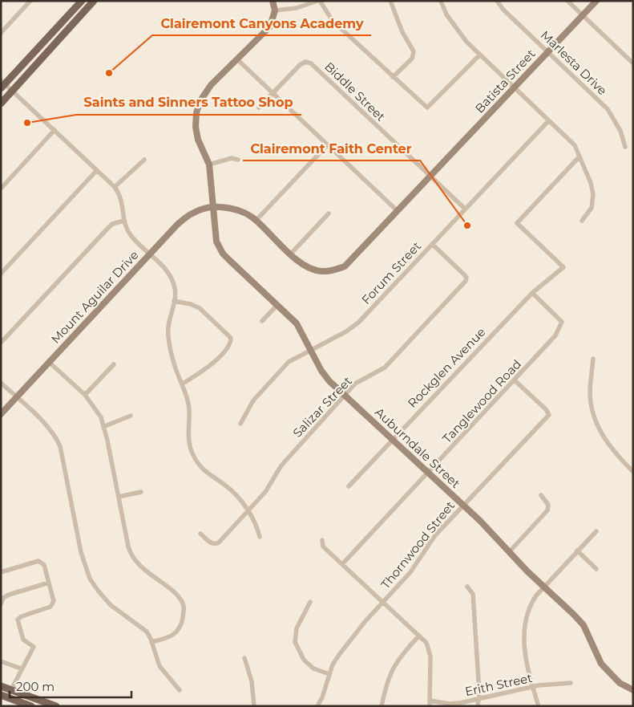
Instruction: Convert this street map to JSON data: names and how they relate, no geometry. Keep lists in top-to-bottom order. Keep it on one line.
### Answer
{"streets":{"street":["Marlesta Drive","Batista Street","Biddle Street","Forum Street","Mount Aguilar Drive","Rockglen Avenue","Tanglewood Road","Salizar Street","Auburndale Street","Thornwood Street","Erith Street"]},"crossings":[["Marlesta Drive","Batista Street"],["Batista Street","Biddle Street"],["Batista Street","Mount Aguilar Drive"],["Batista Street","Auburndale Street"],["Biddle Street","Forum Street"],["Forum Street","Salizar Street"],["Forum Street","Auburndale Street"],["Mount Aguilar Drive","Auburndale Street"],["Rockglen Avenue","Tanglewood Road"],["Rockglen Avenue","Auburndale Street"],["Tanglewood Road","Auburndale Street"],["Tanglewood Road","Thornwood Street"],["Salizar Street","Auburndale Street"],["Auburndale Street","Thornwood Street"]],"places":["Clairemont Canyons Academy","Saints and Sinners Tattoo Shop","Clairemont Faith Center"],"scale_bar":"200 m"}
